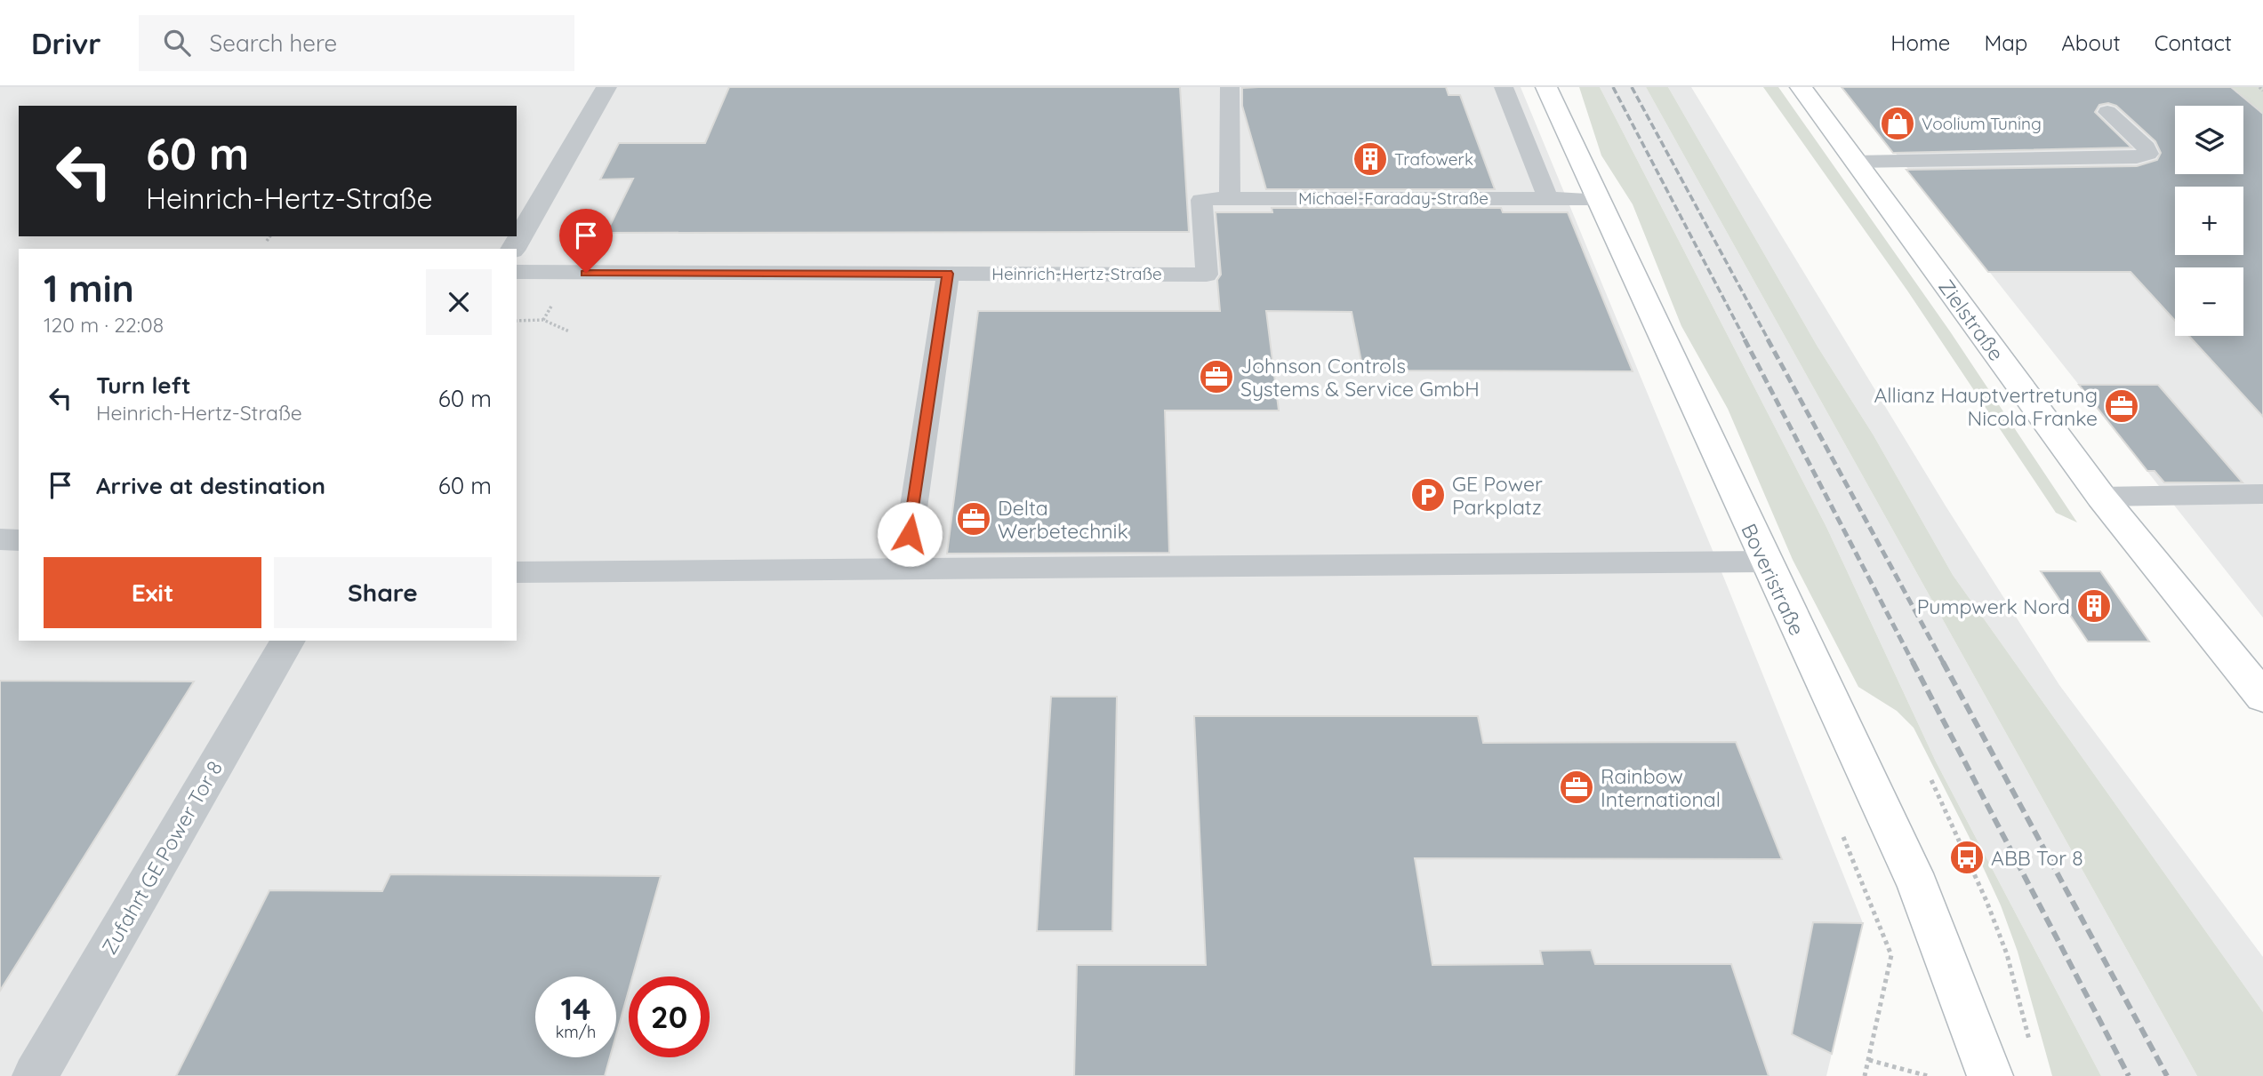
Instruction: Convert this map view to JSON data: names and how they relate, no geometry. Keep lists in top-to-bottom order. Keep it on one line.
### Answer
{"streets":{"main road":["Zielstraße","Boveristraße"],"street":["Zufahrt GE Power Tor 8"],"lane":["Michael-Faraday-Straße","Heinrich-Hertz-Straße"]},"crossings":[["Michael-Faraday-Straße","Heinrich-Hertz-Straße"],["Michael-Faraday-Straße","Boveristraße"]],"places":{"shop":["Voolium Tuning"],"building":["Trafowerk","Pumpwerk Nord"],"office":["Johnson Controls Systems & Service GmbH","Allianz Hauptvertretung Nicola Franke","Delta Werbetechnik","Rainbow International"],"parking":["GE Power Parkplatz"],"bus stop":["ABB Tor 8"]},"page":{"header":"Drivr","search":"Search here","nav":["Home","Map","About","Contact"],"map_buttons":["+","−"],"turn":["60 m","Heinrich-Hertz-Straße"],"heading":["1 min","120 m · 22:08"],"list":[{"name":"Turn left","note":"Heinrich-Hertz-Straße","value":"60 m"},{"name":"Arrive at destination","value":"60 m"}],"buttons":["Exit","Share"],"speed":"14 km/h","limit":"20"}}
